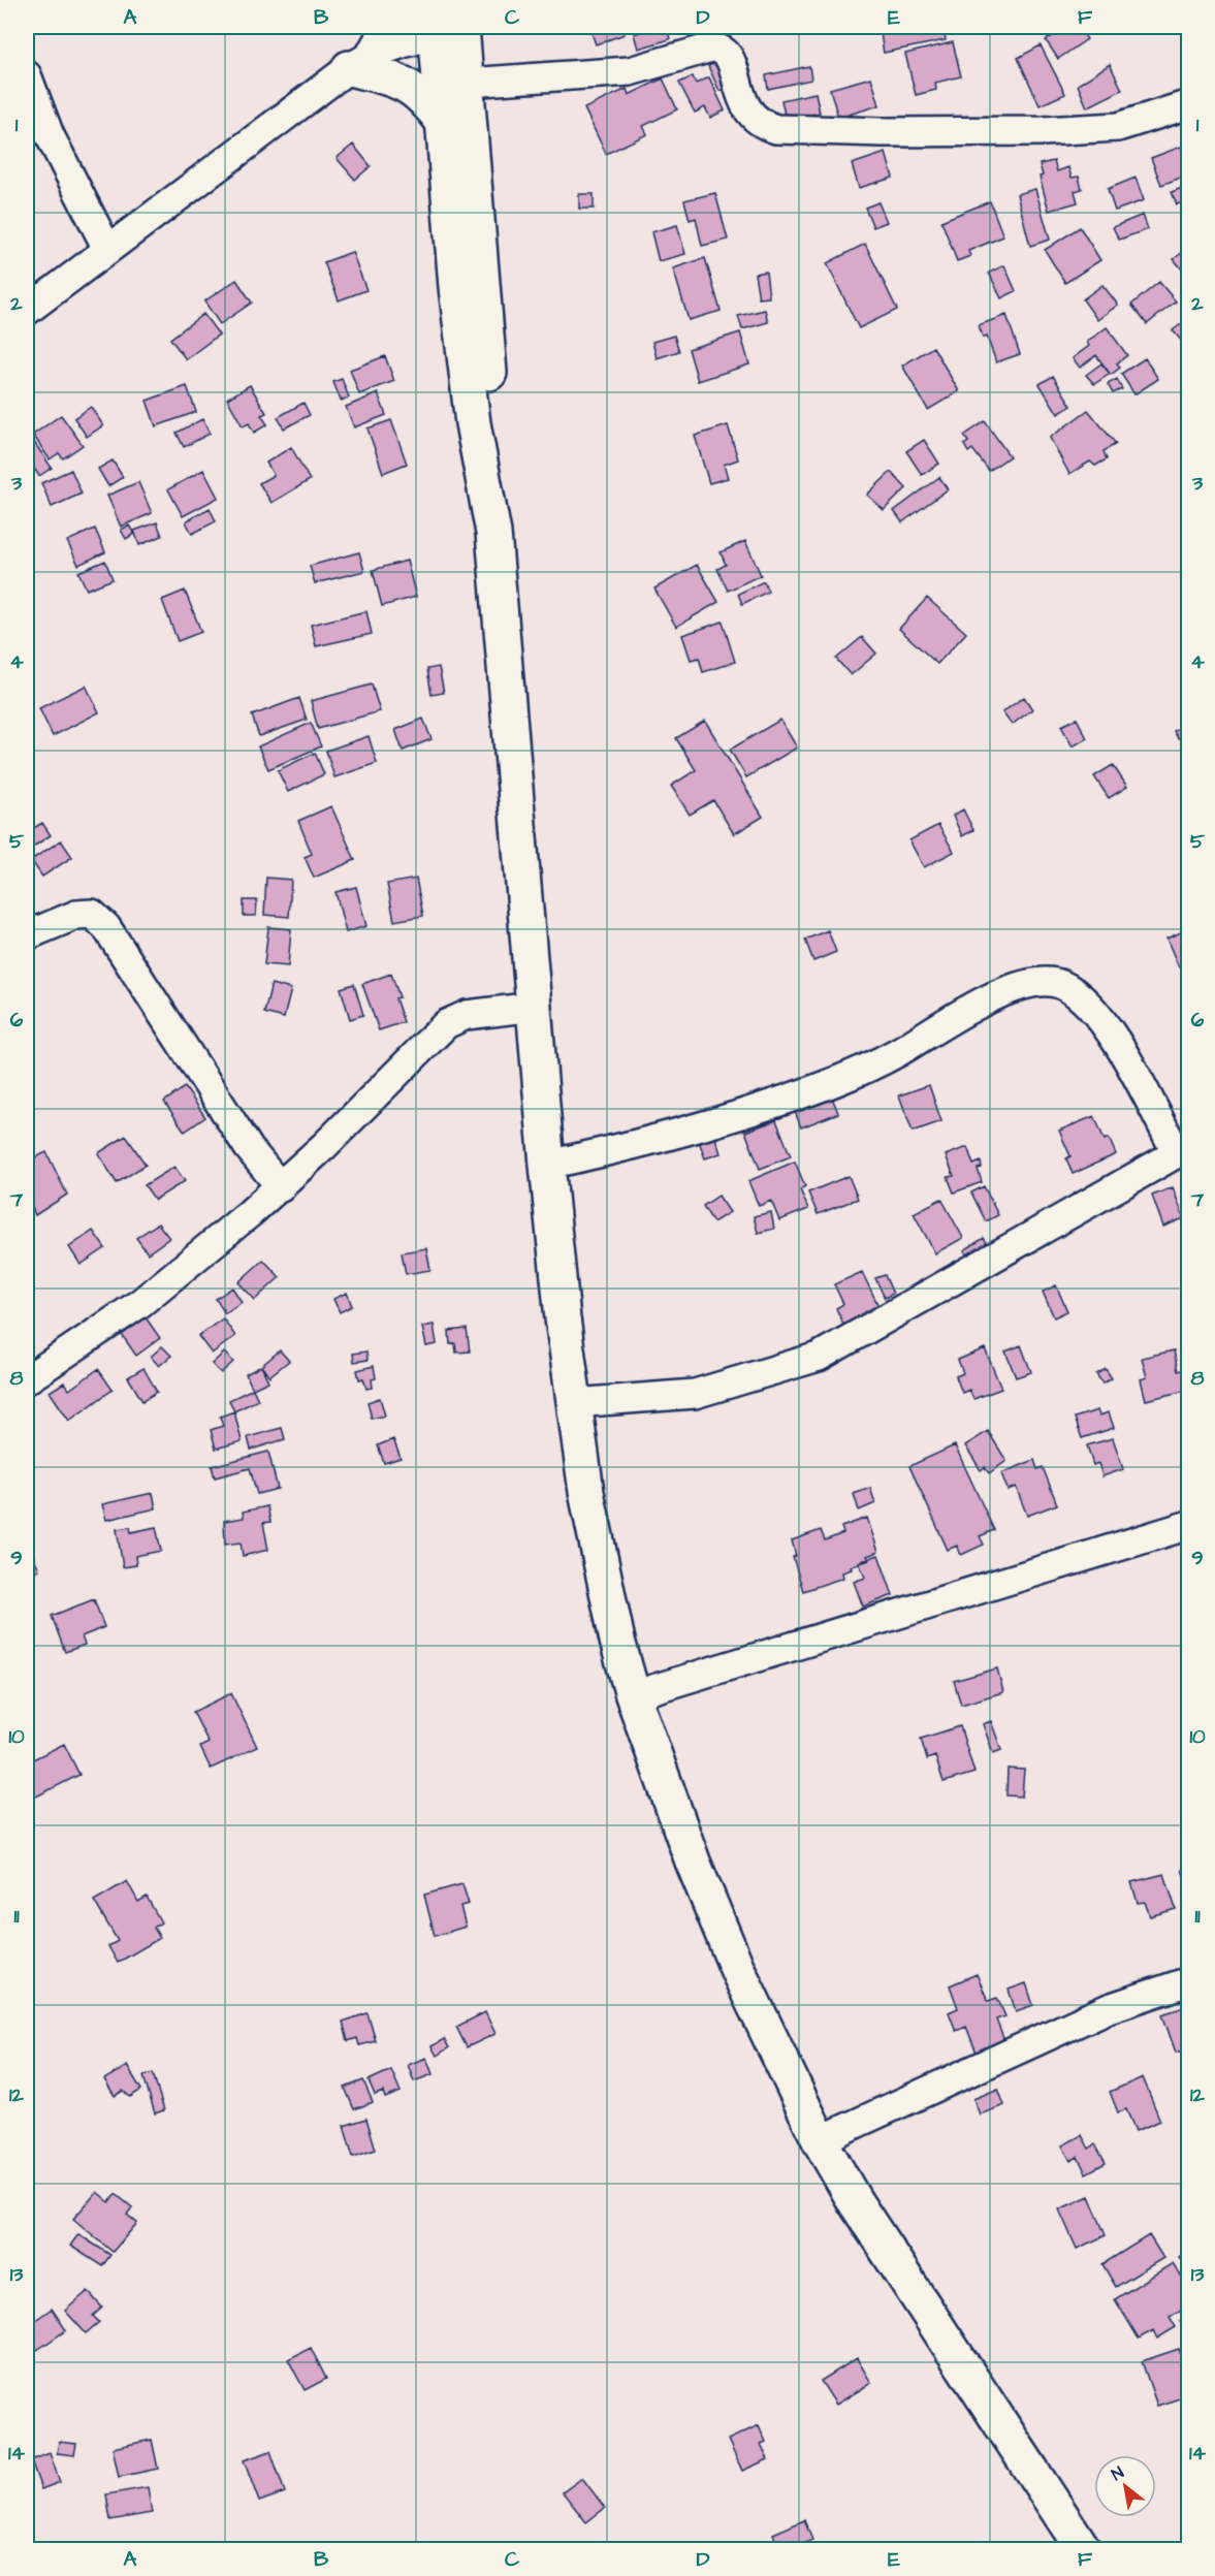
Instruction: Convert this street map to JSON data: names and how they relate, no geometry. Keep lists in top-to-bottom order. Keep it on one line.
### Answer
{"north":"top left","grid":{"columns":["A","B","C","D","E","F"],"rows":["1","2","3","4","5","6","7","8","9","10","11","12","13","14"]}}
